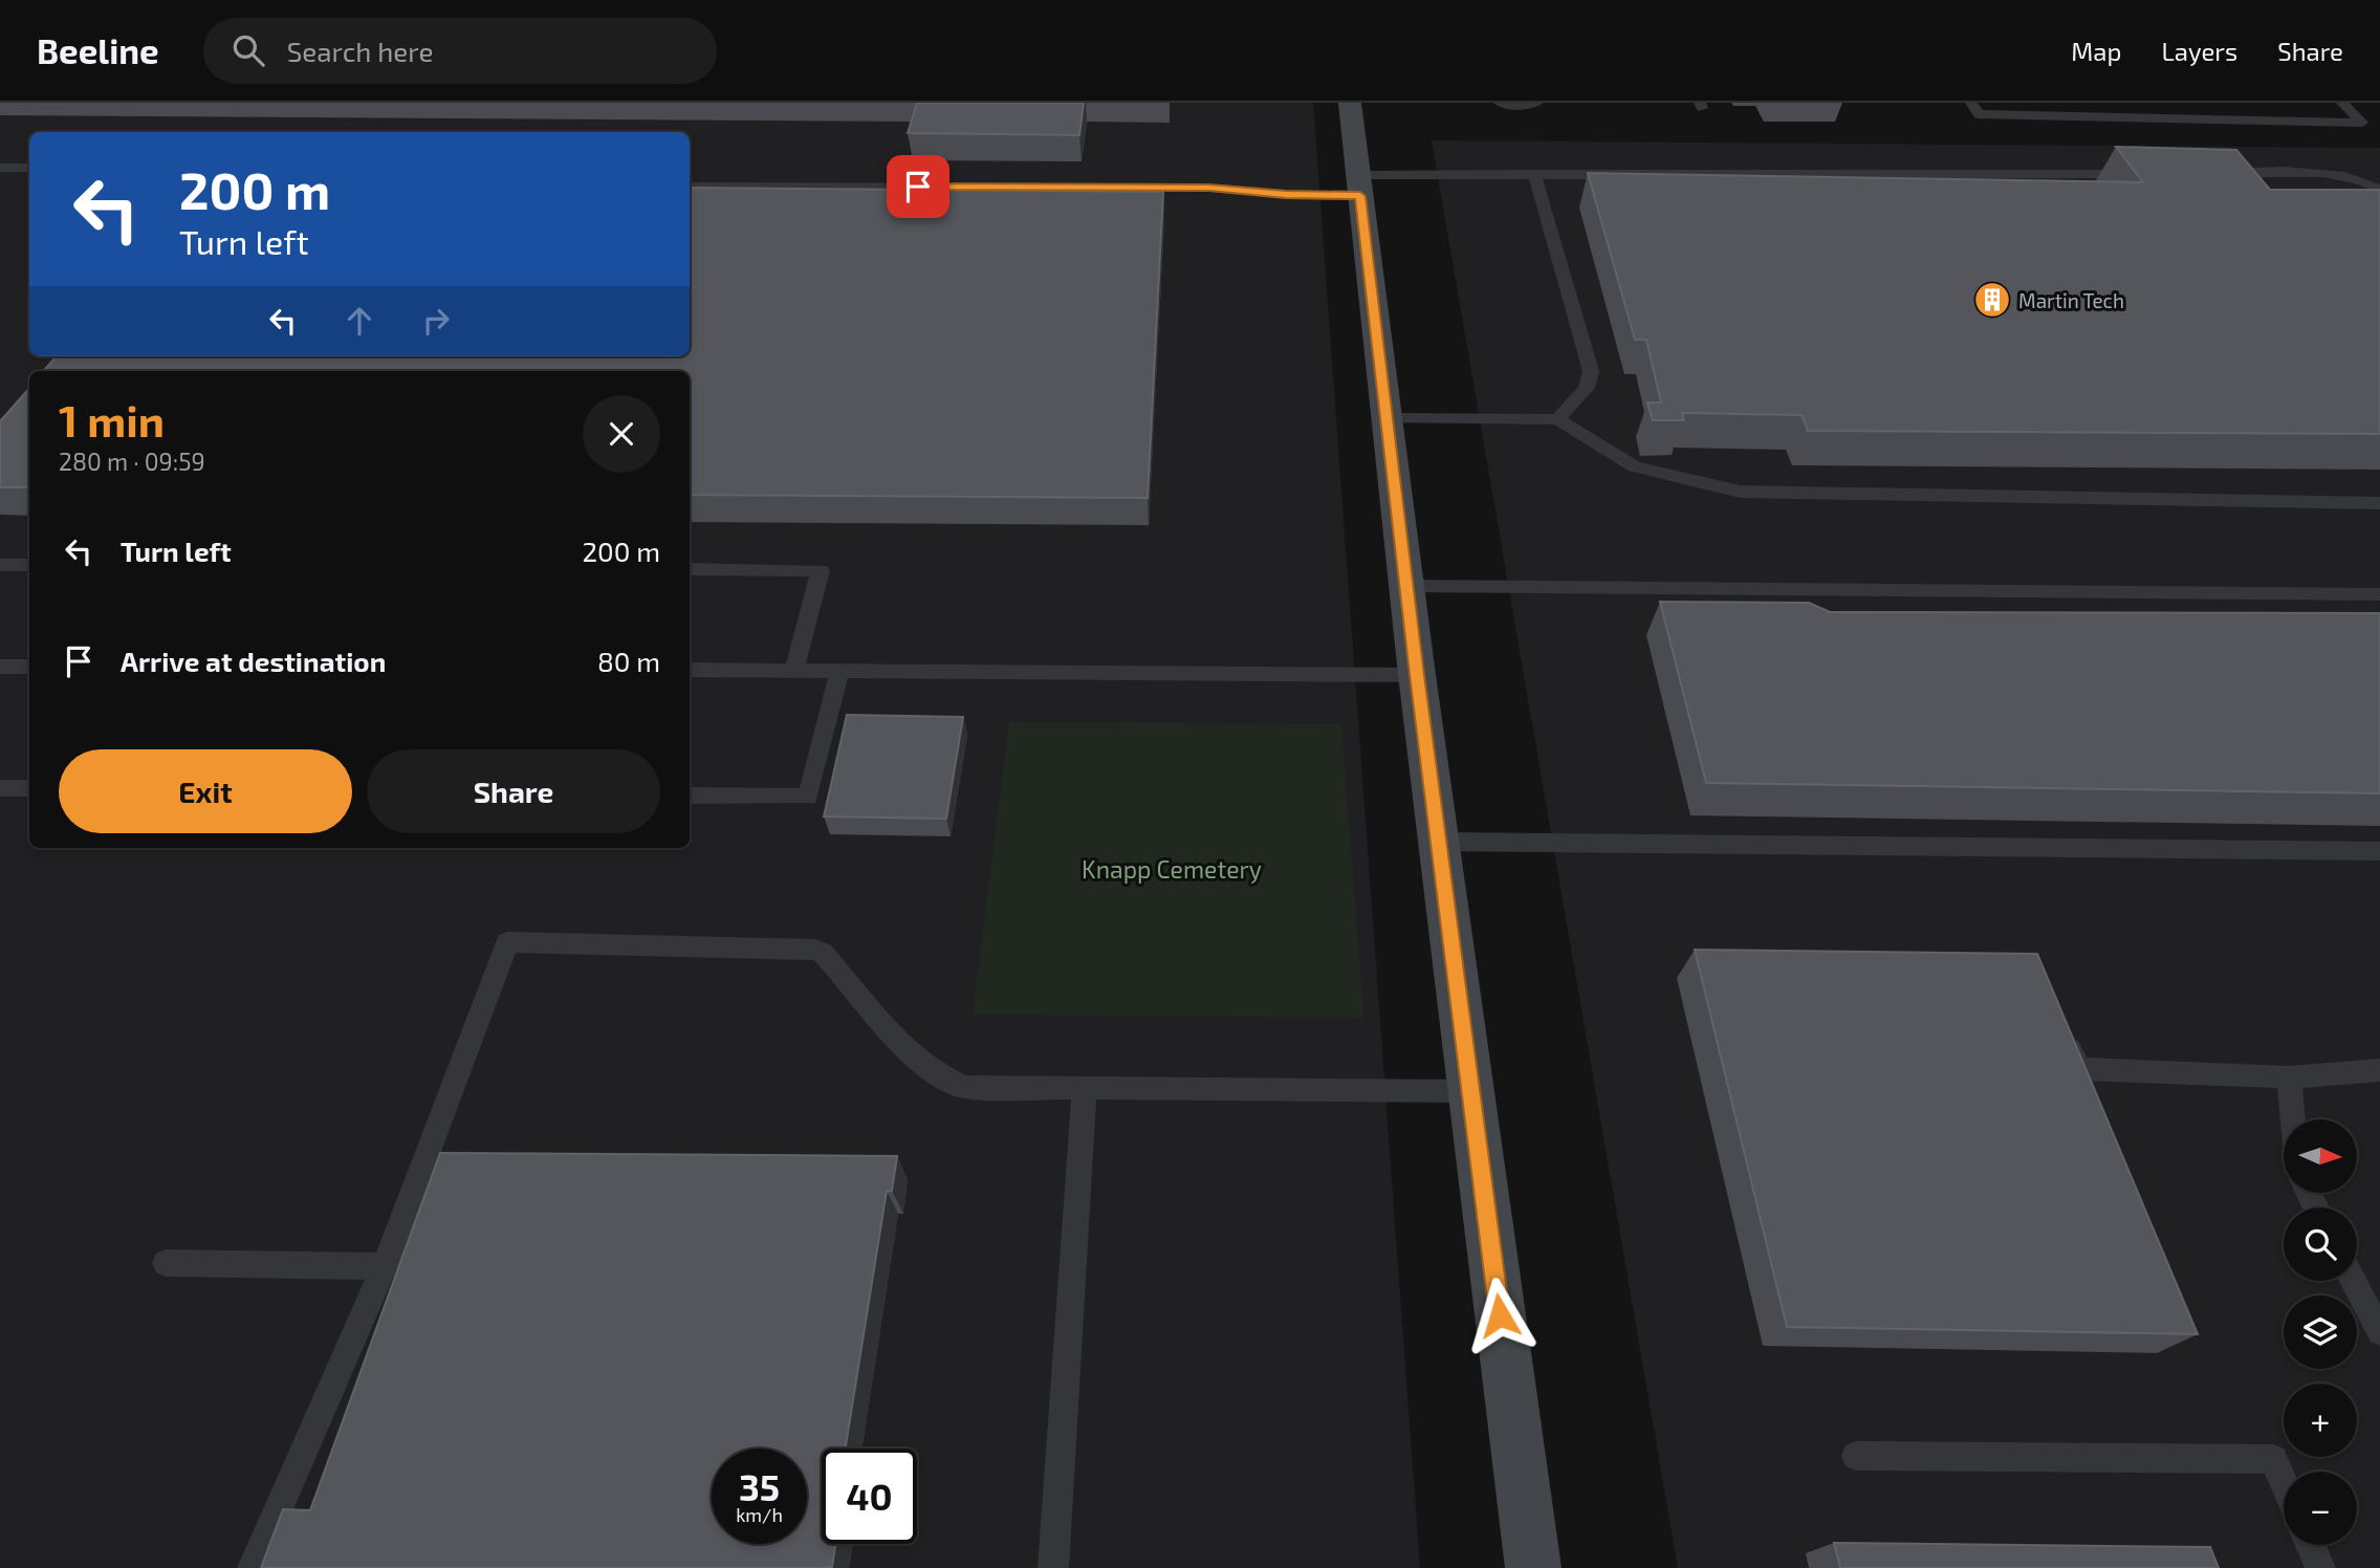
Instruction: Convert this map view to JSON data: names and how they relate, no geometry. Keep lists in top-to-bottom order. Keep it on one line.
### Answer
{"parks":["Knapp Cemetery"],"places":{"building":["Martin Tech"]},"north":"right","page":{"header":"Beeline","search":"Search here","nav":["Map","Layers","Share"],"turn":["200 m","Turn left"],"heading":["1 min","280 m · 09:59"],"list":[{"name":"Turn left","value":"200 m"},{"name":"Arrive at destination","value":"80 m"}],"buttons":["Exit","Share"],"map_buttons":["+","−"],"speed":"35 km/h","limit":"40"}}
